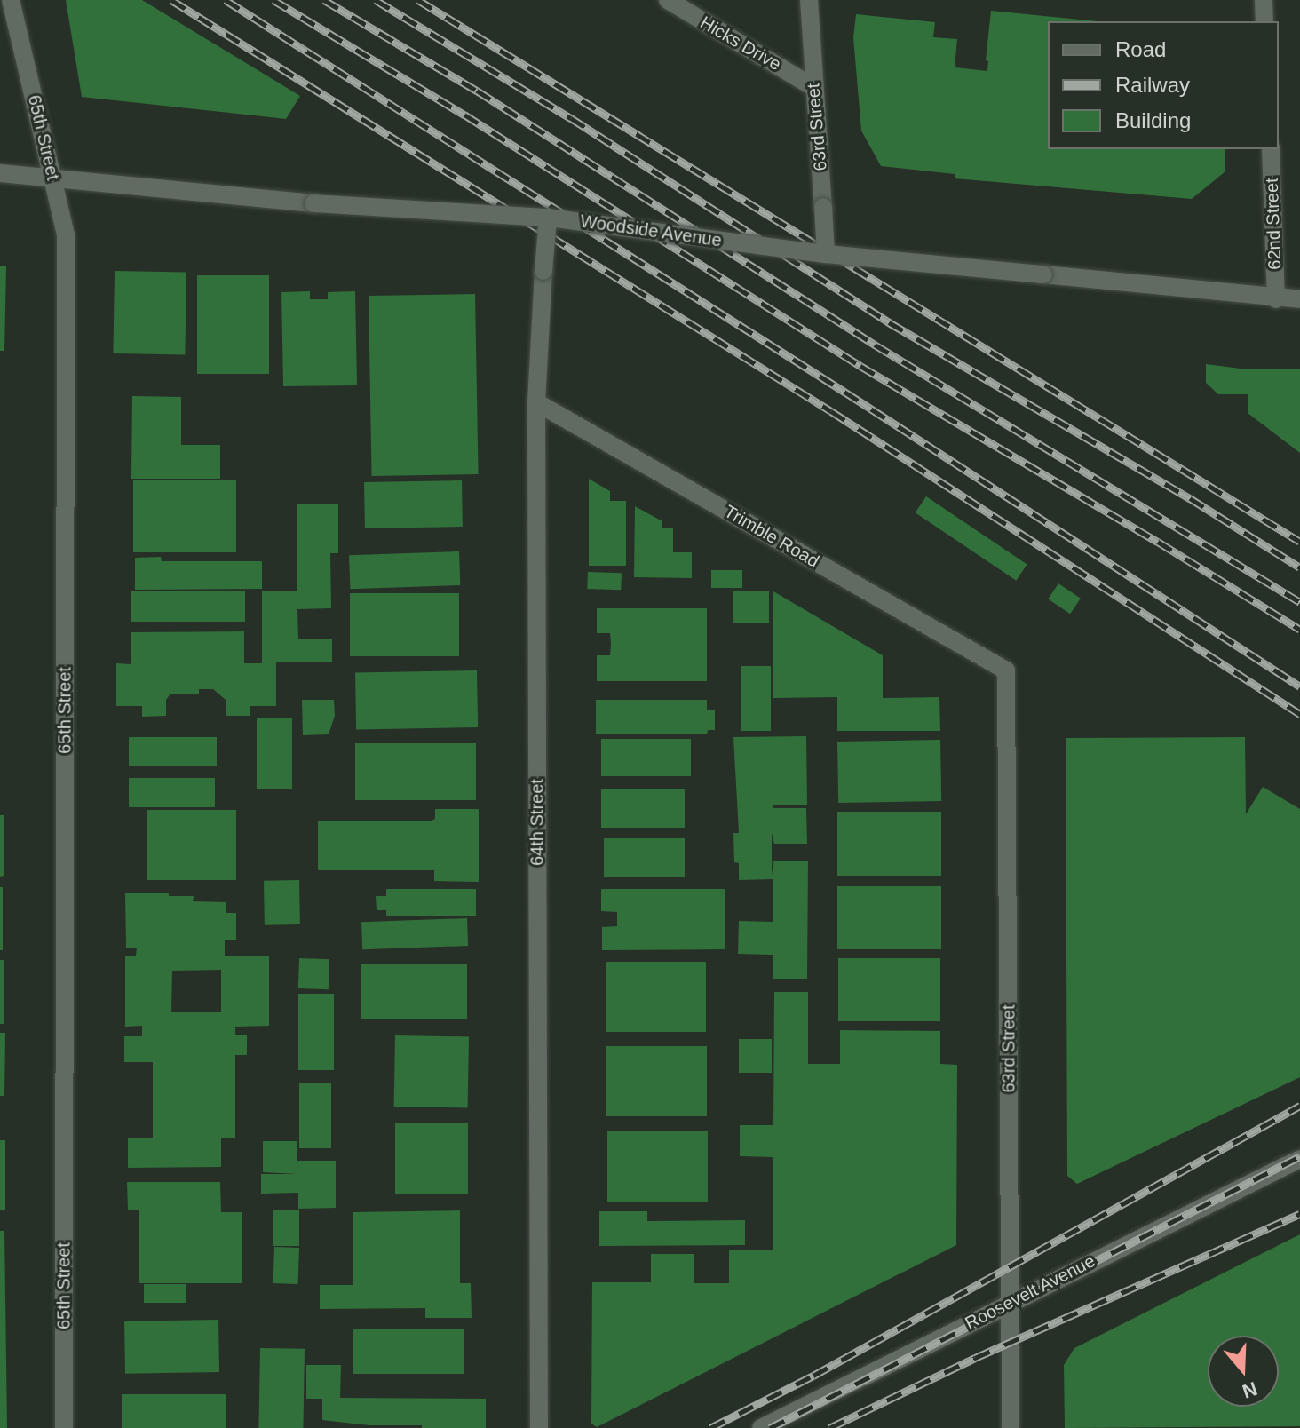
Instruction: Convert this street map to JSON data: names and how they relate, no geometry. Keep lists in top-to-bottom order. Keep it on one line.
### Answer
{"streets":{"street":["Hicks Drive","63rd Street","65th Street","62nd Street","Woodside Avenue","Trimble Road","64th Street","Roosevelt Avenue"]},"crossings":[["Hicks Drive","63rd Street"],["63rd Street","Woodside Avenue"],["63rd Street","Trimble Road"],["63rd Street","Roosevelt Avenue"],["65th Street","Woodside Avenue"],["62nd Street","Woodside Avenue"],["Woodside Avenue","64th Street"],["Trimble Road","64th Street"]],"legend":["Road","Railway","Building"],"north":"bottom"}
